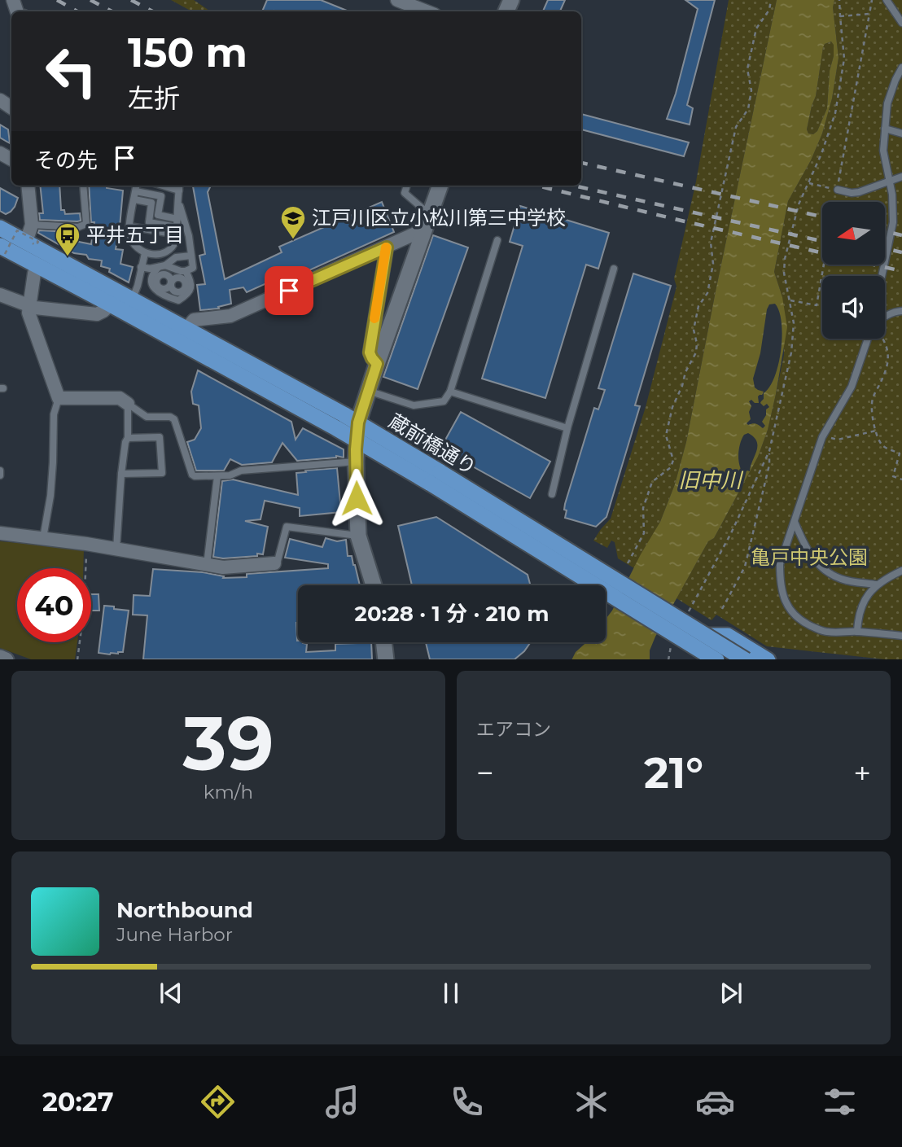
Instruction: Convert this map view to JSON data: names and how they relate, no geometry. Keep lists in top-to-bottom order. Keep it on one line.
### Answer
{"streets":{"main road":["蔵前橋通り"]},"water":["旧中川"],"parks":["亀戸中央公園"],"places":{"school or university":["江戸川区立小松川第三中学校"],"bus stop":["平井五丁目"]},"north":"left","page":{"turn":["150 m","左折"],"then":"その先","limit":"40","trip":"20:28 · 1 分 · 210 m","tile":[["39","km/h"],"エアコン"],"heat":["−","21°","+"],"song":["Northbound","June Harbor"],"tabs":"20:27"}}
